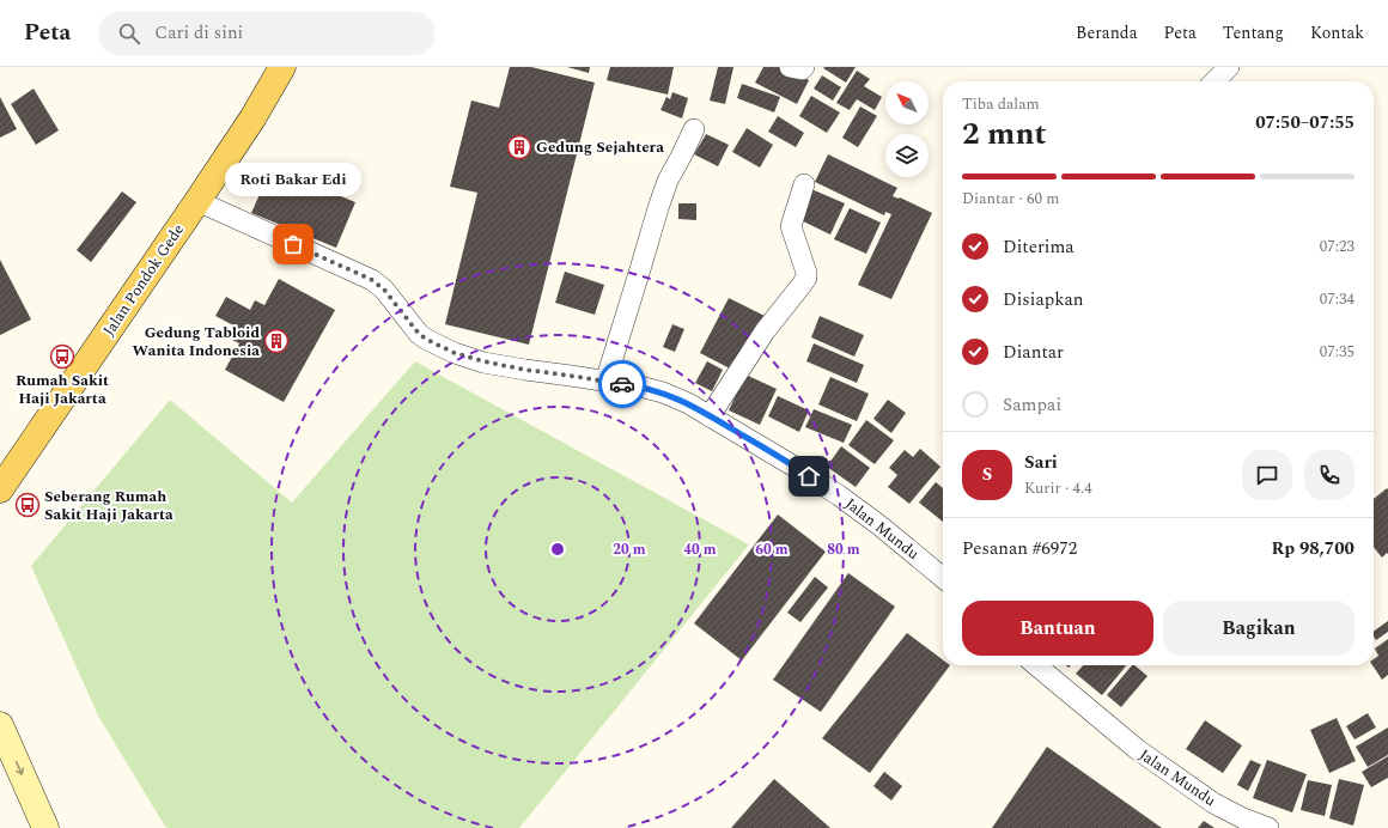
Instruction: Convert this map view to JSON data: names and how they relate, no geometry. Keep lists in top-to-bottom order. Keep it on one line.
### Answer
{"streets":{"main road":["Jalan Pondok Gede"],"street":["Jalan Mundu"]},"crossings":[["Jalan Pondok Gede","Jalan Mundu"]],"places":{"building":["Gedung Sejahtera","Gedung Tabloid Wanita Indonesia"],"other":["Roti Bakar Edi"],"bus stop":["Rumah Sakit Haji Jakarta","Seberang Rumah Sakit Haji Jakarta"]},"north":"top left","page":{"header":"Peta","search":"Cari di sini","nav":["Beranda","Peta","Tentang","Kontak"],"heading":["2 mnt","Tiba dalam","07:50–07:55"],"panel":["Sari","Kurir · 4.4","Pesanan #6972","Rp 98,700"],"bubble":"Roti Bakar Edi","bar":"Diantar · 60 m","list":[["Diterima","07:23"],["Disiapkan","07:34"],["Diantar","07:35"],"Sampai"],"round":"S","buttons":["Bantuan","Bagikan"]},"rings":["20 m","40 m","60 m","80 m"]}
